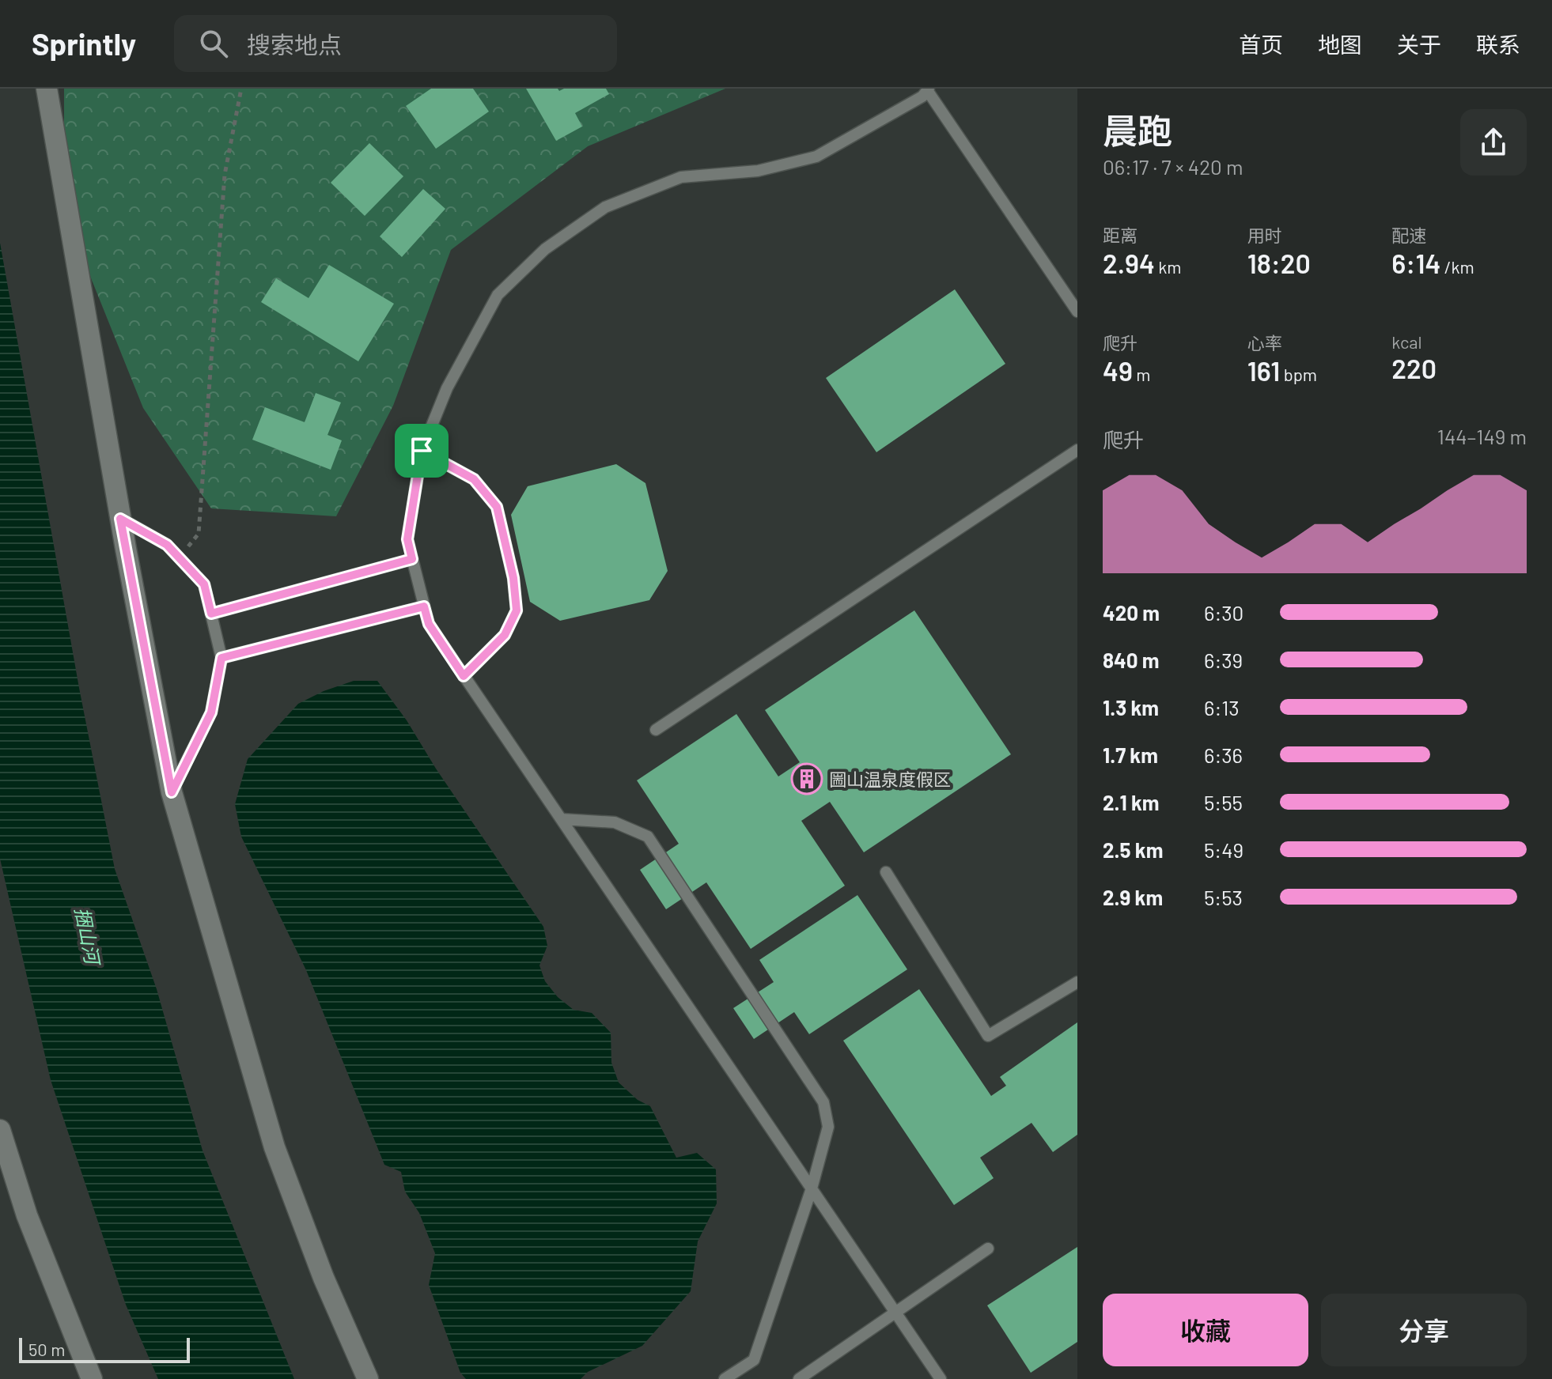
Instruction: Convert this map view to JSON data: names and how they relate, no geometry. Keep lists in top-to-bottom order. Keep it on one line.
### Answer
{"water":["捆山河"],"places":{"building":["圌山温泉度假区"]},"scale_bar":"50 m","page":{"header":"Sprintly","search":"搜索地点","nav":["首页","地图","关于","联系"],"heading":["晨跑","06:17 · 7 × 420 m"],"stats":[["距离","2.94 km"],["用时","18:20"],["配速","6:14 /km"],["爬升","49 m"],["心率","161 bpm"],["kcal","220"]],"chart":["爬升","144–149 m"],"list":[{"name":"420 m","note":"6:30"},{"name":"840 m","note":"6:39"},{"name":"1.3 km","note":"6:13"},{"name":"1.7 km","note":"6:36"},{"name":"2.1 km","note":"5:55"},{"name":"2.5 km","note":"5:49"},{"name":"2.9 km","note":"5:53"}],"buttons":["收藏","分享"],"scale":"50 m"}}
